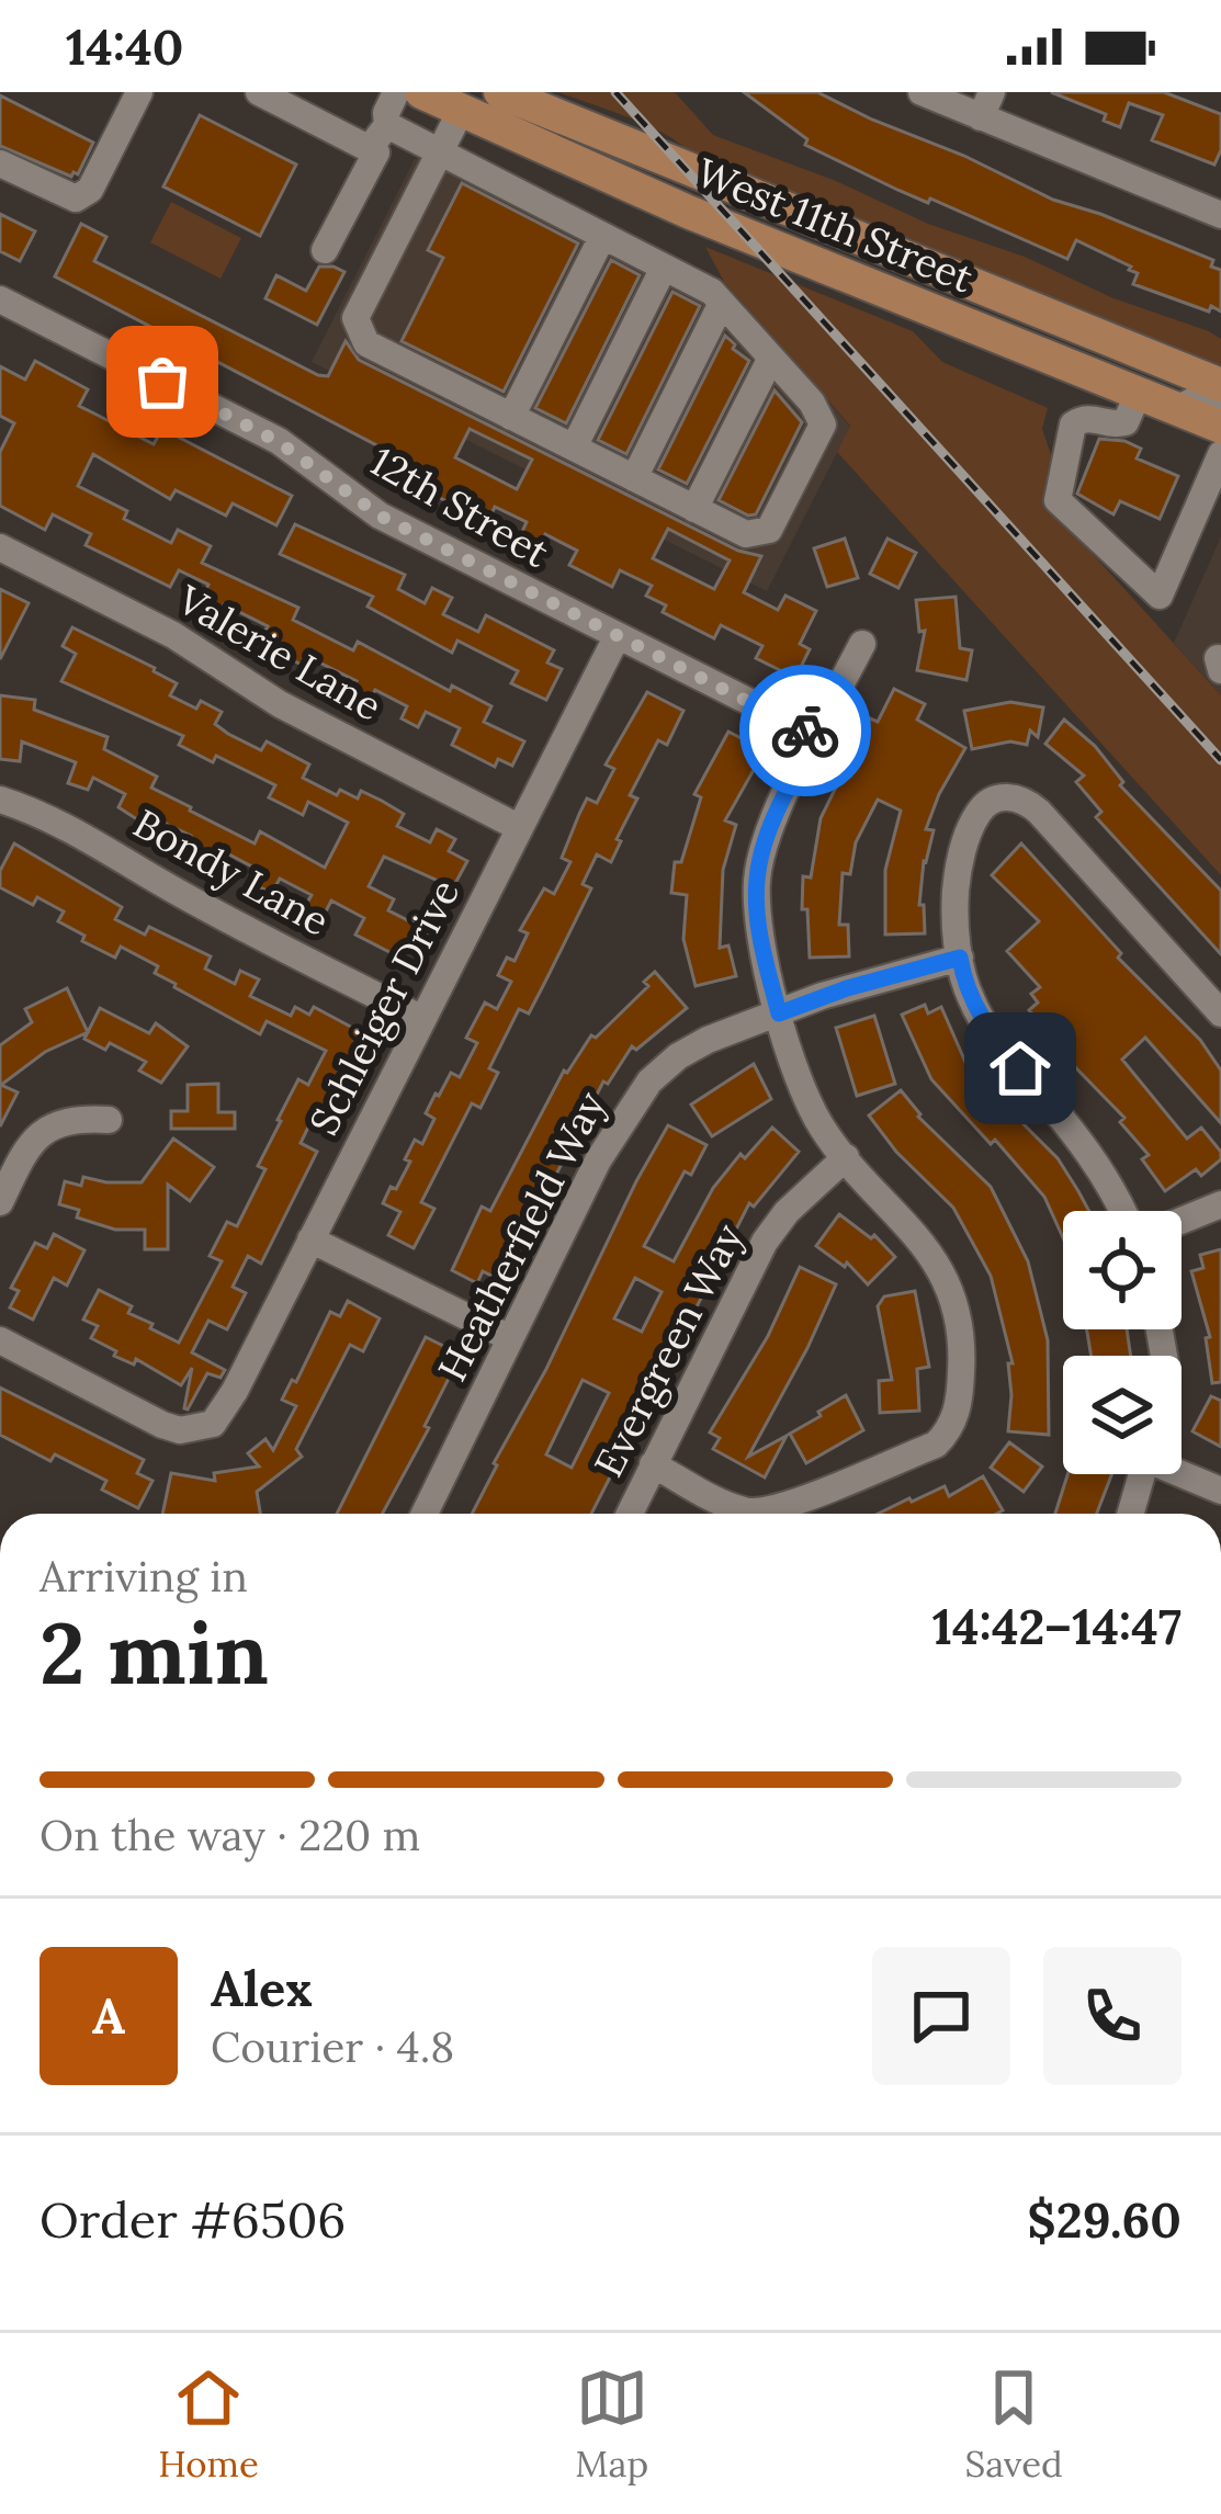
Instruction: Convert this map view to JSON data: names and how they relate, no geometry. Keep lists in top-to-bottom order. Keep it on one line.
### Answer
{"streets":{"main road":["West 11th Street"],"street":["12th Street","Valerie Lane","Bondy Lane","Schleiger Drive","Heatherfield Way","Evergreen Way"]},"crossings":[["12th Street","Schleiger Drive"],["Valerie Lane","Schleiger Drive"],["Bondy Lane","Schleiger Drive"]],"page":{"status":"14:40","heading":["2 min","Arriving in","14:42–14:47"],"panel":["Alex","Courier · 4.8","Order #6506","$29.60"],"bar":"On the way · 220 m","round":"A","tabs":["Home","Map","Saved"]}}
